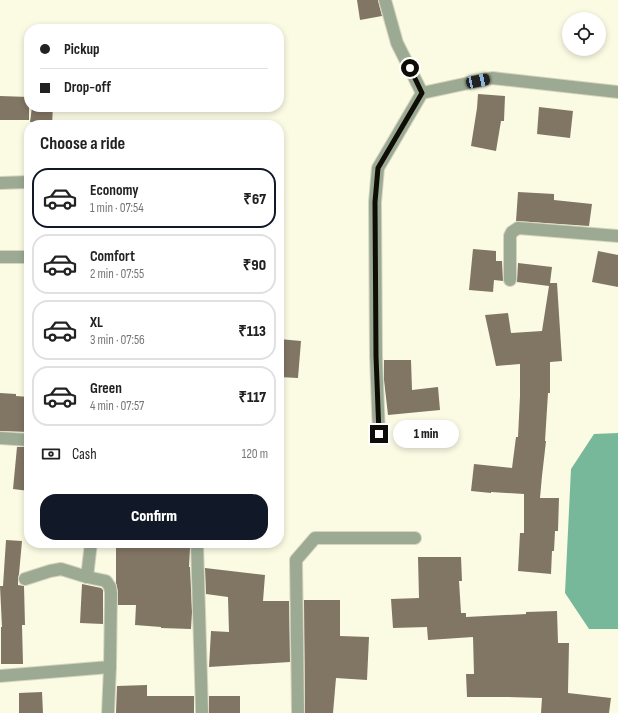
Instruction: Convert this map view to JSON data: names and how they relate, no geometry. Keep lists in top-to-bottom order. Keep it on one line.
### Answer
{"page":{"banner":["Pickup","Drop-off"],"heading":"Choose a ride","list":[{"name":"Economy","note":"1 min · 07:54","value":"₹67"},{"name":"Comfort","note":"2 min · 07:55","value":"₹90"},{"name":"XL","note":"3 min · 07:56","value":"₹113"},{"name":"Green","note":"4 min · 07:57","value":"₹117"}],"bubble":"1 min","pay":["Cash","120 m"],"buttons":"Confirm"}}
